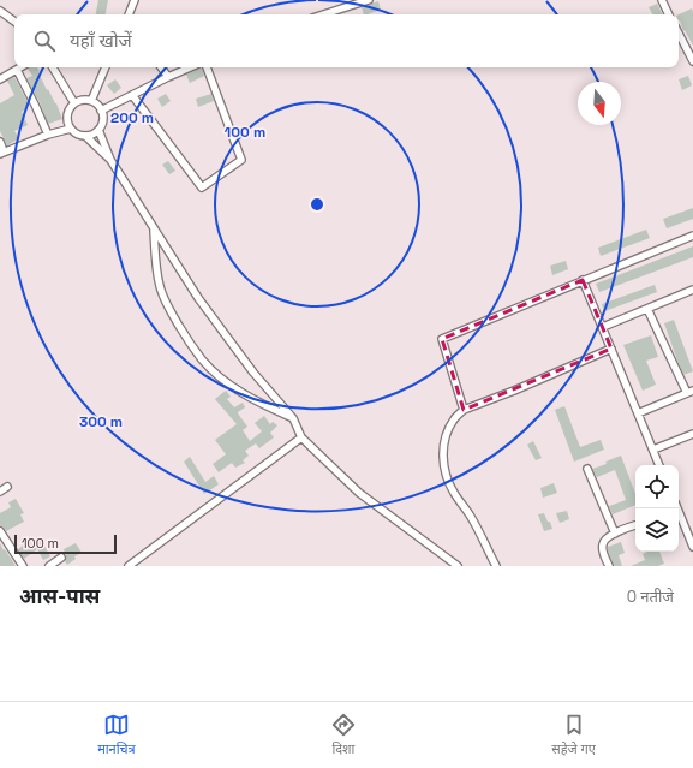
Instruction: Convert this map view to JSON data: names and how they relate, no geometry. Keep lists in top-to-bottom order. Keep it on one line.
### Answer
{"scale_bar":"100 m","north":"bottom","page":{"search":"यहाँ खोजें","scale":"100 m","heading":["आस-पास","0 नतीजे"],"nav":["मानचित्र","दिशा","सहेजे गए"]},"rings":["200 m","100 m","300 m"]}
